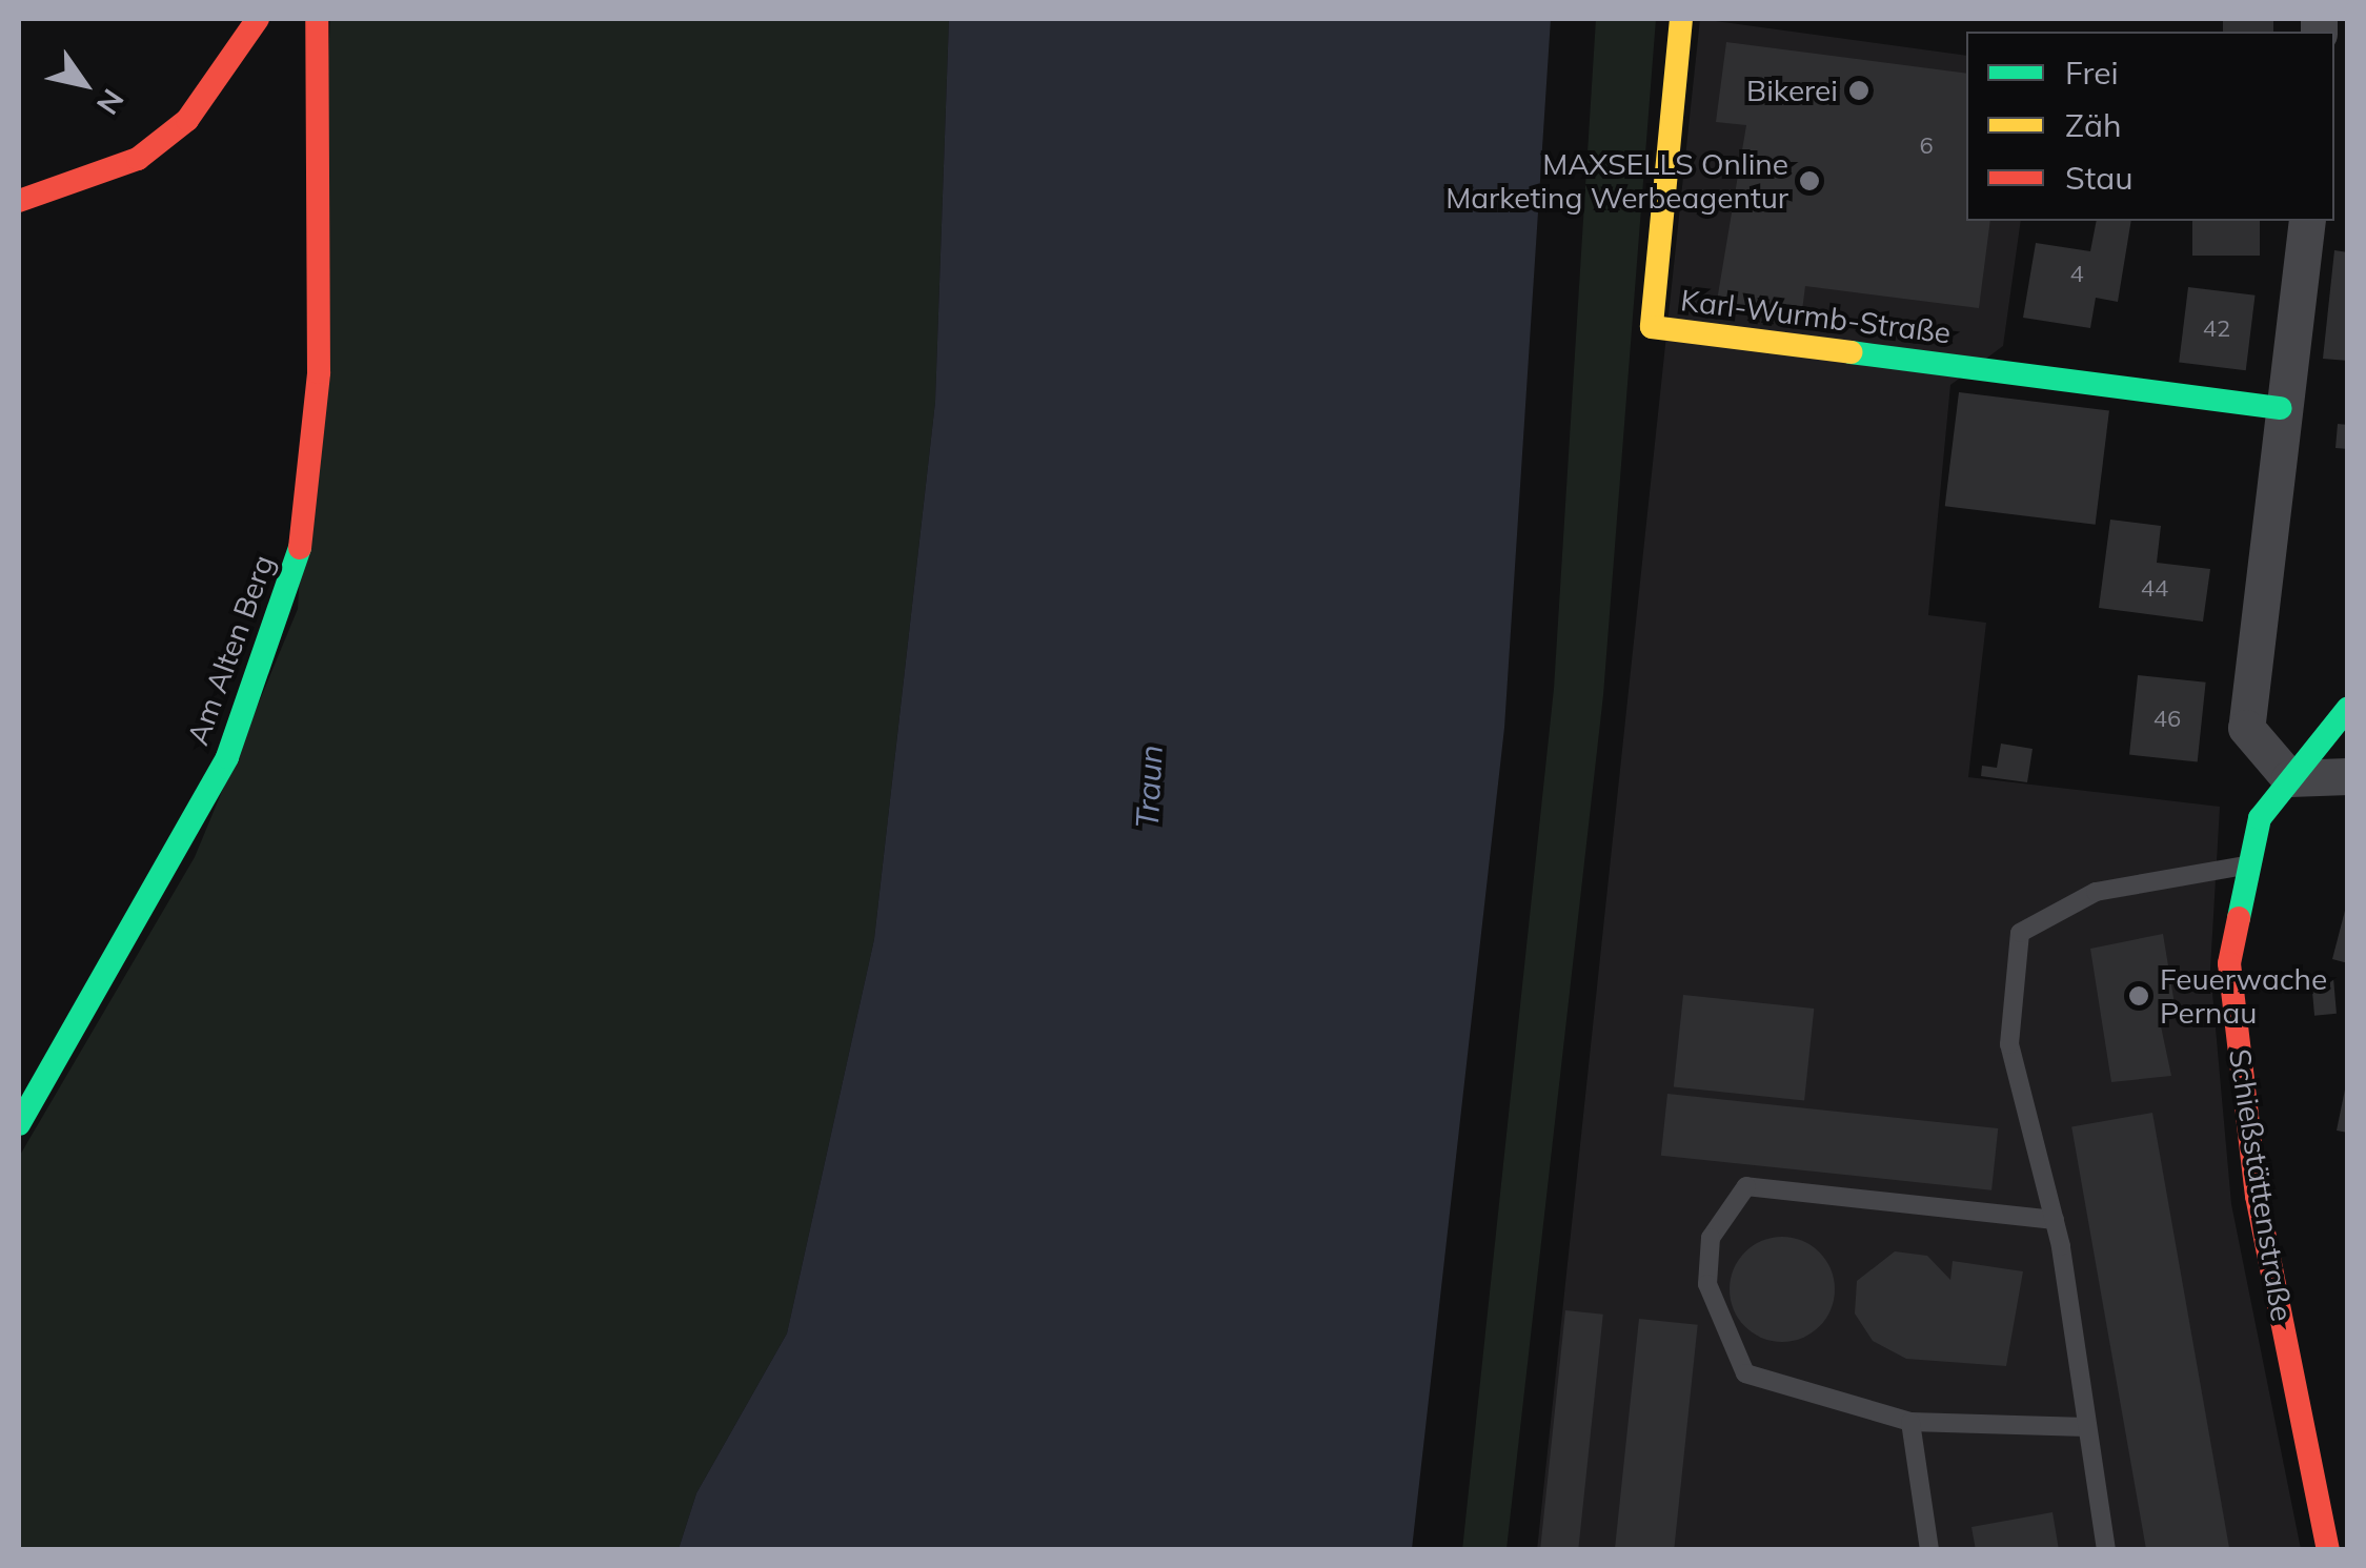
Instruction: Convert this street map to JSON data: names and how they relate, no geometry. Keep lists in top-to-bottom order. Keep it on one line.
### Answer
{"streets":{"street":["Karl-Wurmb-Straße","Am Alten Berg","Schießstättenstraße"]},"water":["Traun"],"places":["Bikerei","MAXSELLS Online Marketing Werbeagentur","Feuerwache Pernau"],"house_numbers":["6","4","42","44","46"],"legend":["Frei","Zäh","Stau"],"north":"bottom right"}
